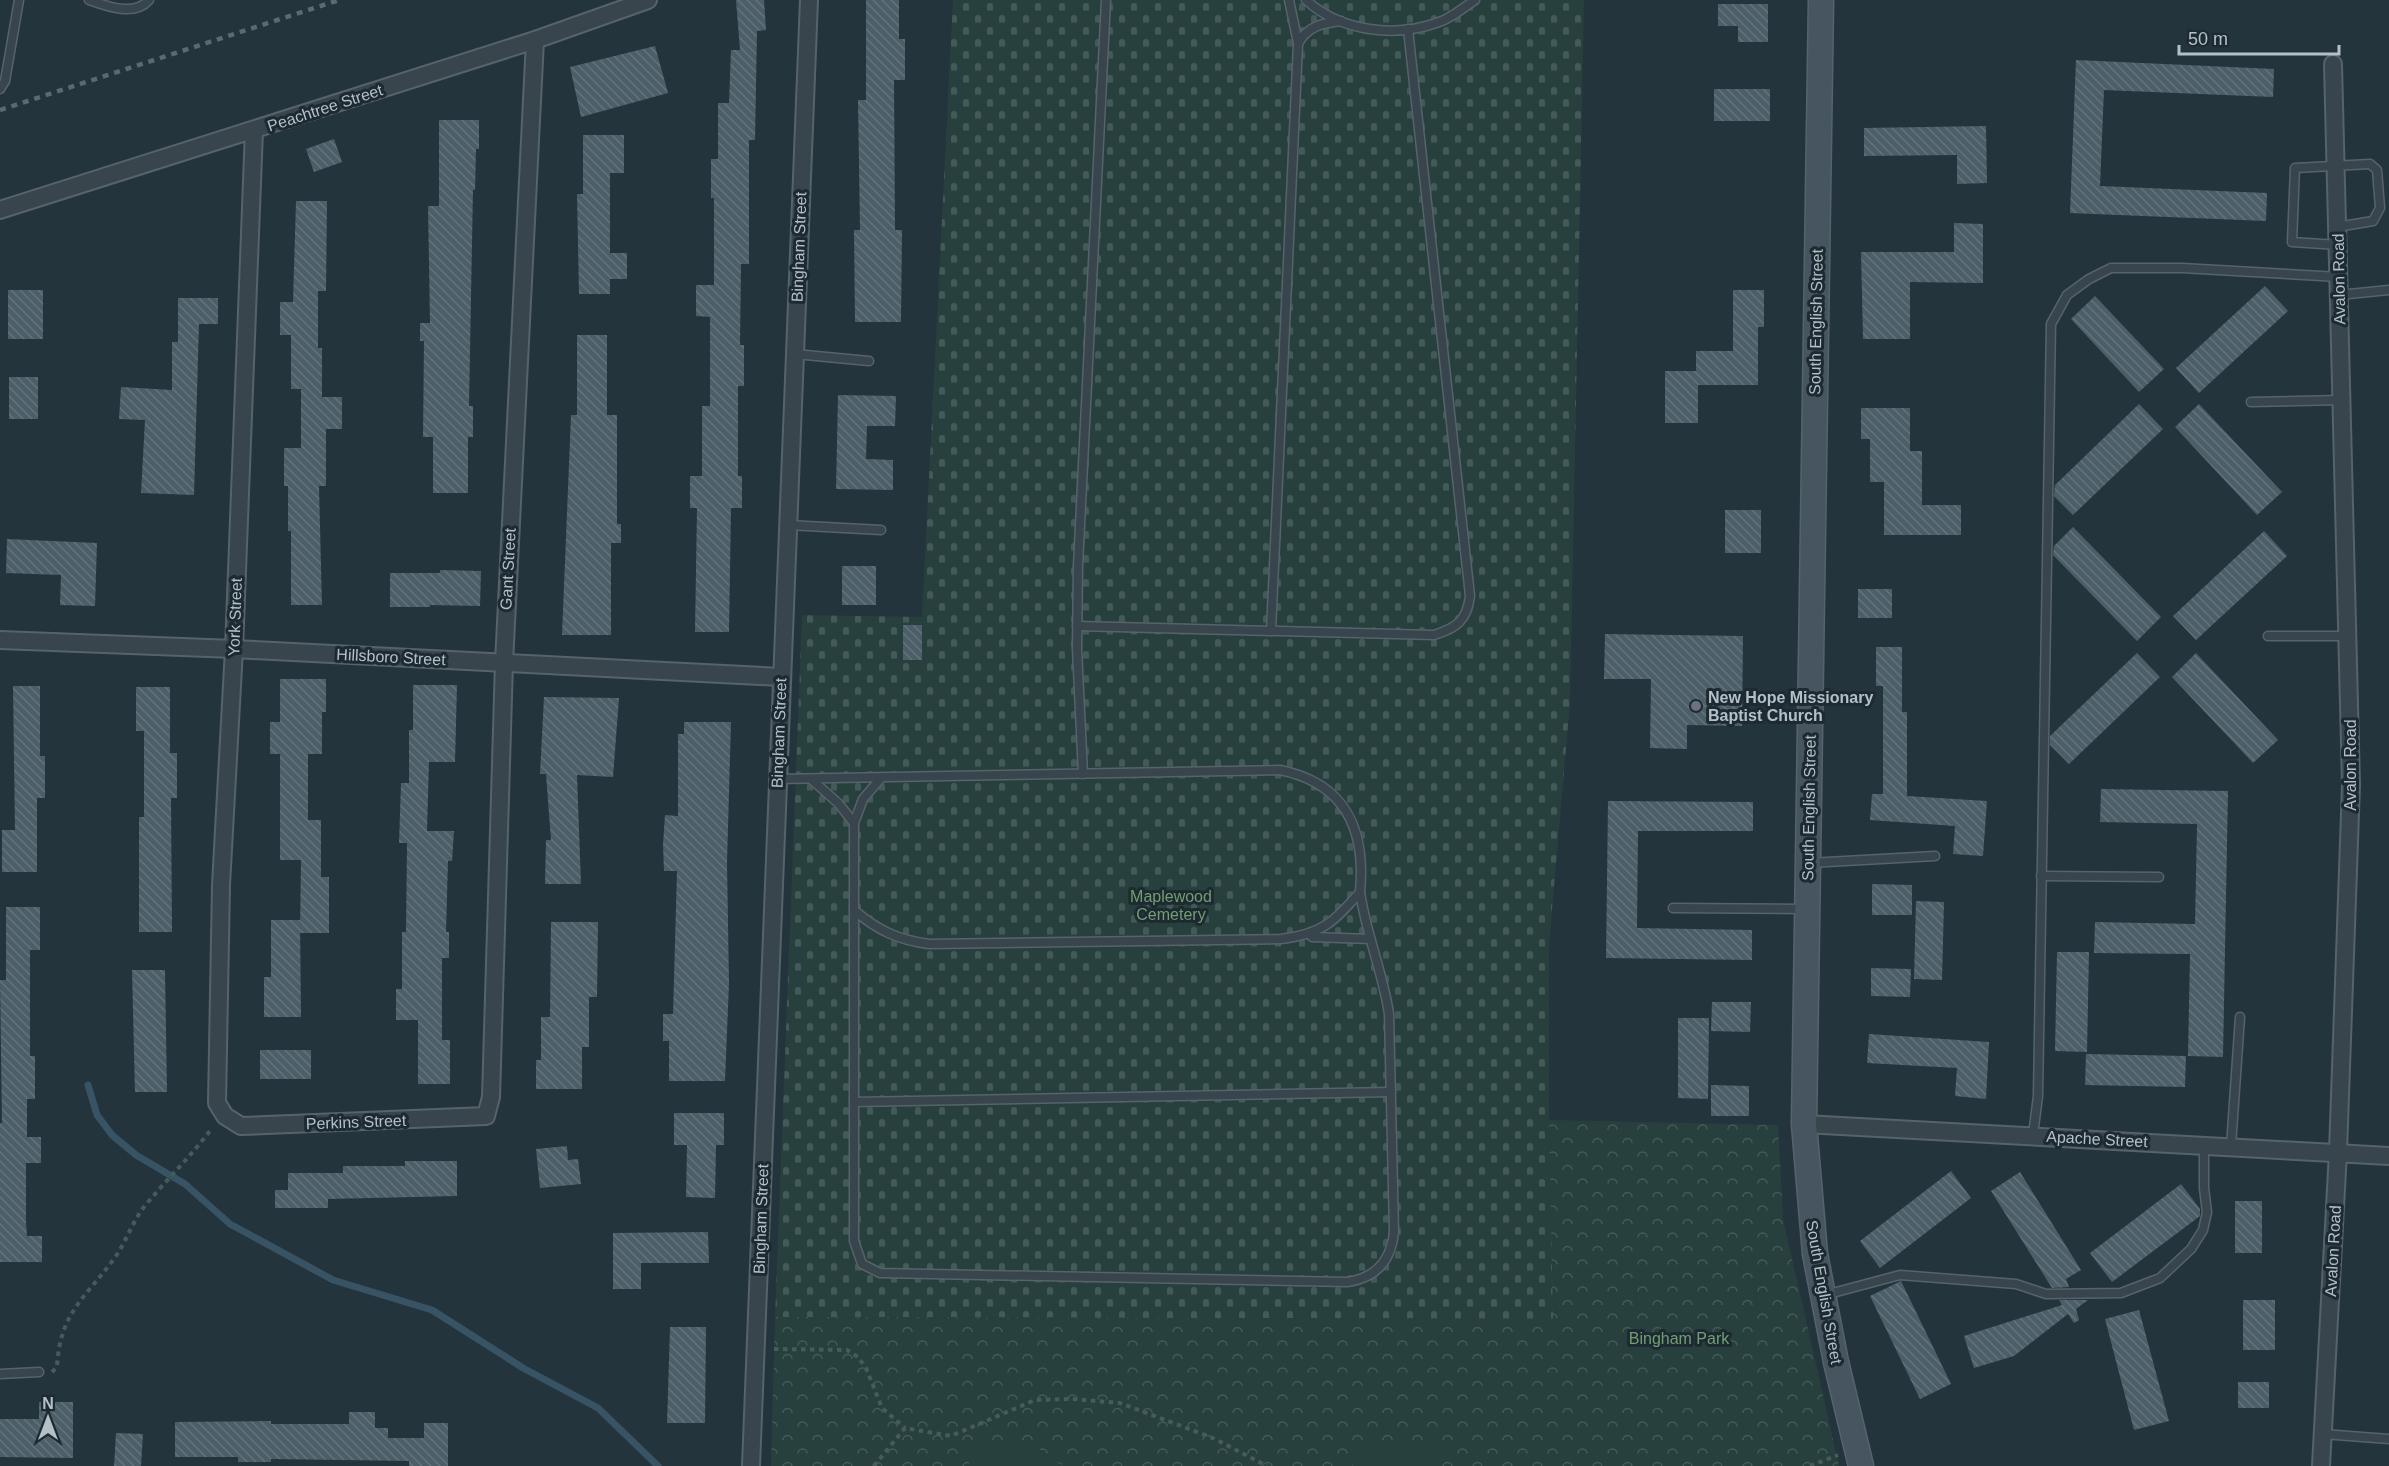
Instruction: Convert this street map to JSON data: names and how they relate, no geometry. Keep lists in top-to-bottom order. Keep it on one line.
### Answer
{"streets":{"street":["Peachtree Street","Bingham Street","Avalon Road","South English Street","Gant Street","York Street","Hillsboro Street","Perkins Street","Apache Street"]},"crossings":[["Peachtree Street","Gant Street"],["Peachtree Street","York Street"],["Bingham Street","Hillsboro Street"],["Avalon Road","Apache Street"],["South English Street","Apache Street"],["Gant Street","Hillsboro Street"],["Gant Street","Perkins Street"],["York Street","Hillsboro Street"],["York Street","Perkins Street"]],"parks":["Maplewood Cemetery","Bingham Park"],"places":["New Hope Missionary Baptist Church"],"scale_bar":"50 m","north":"top"}
